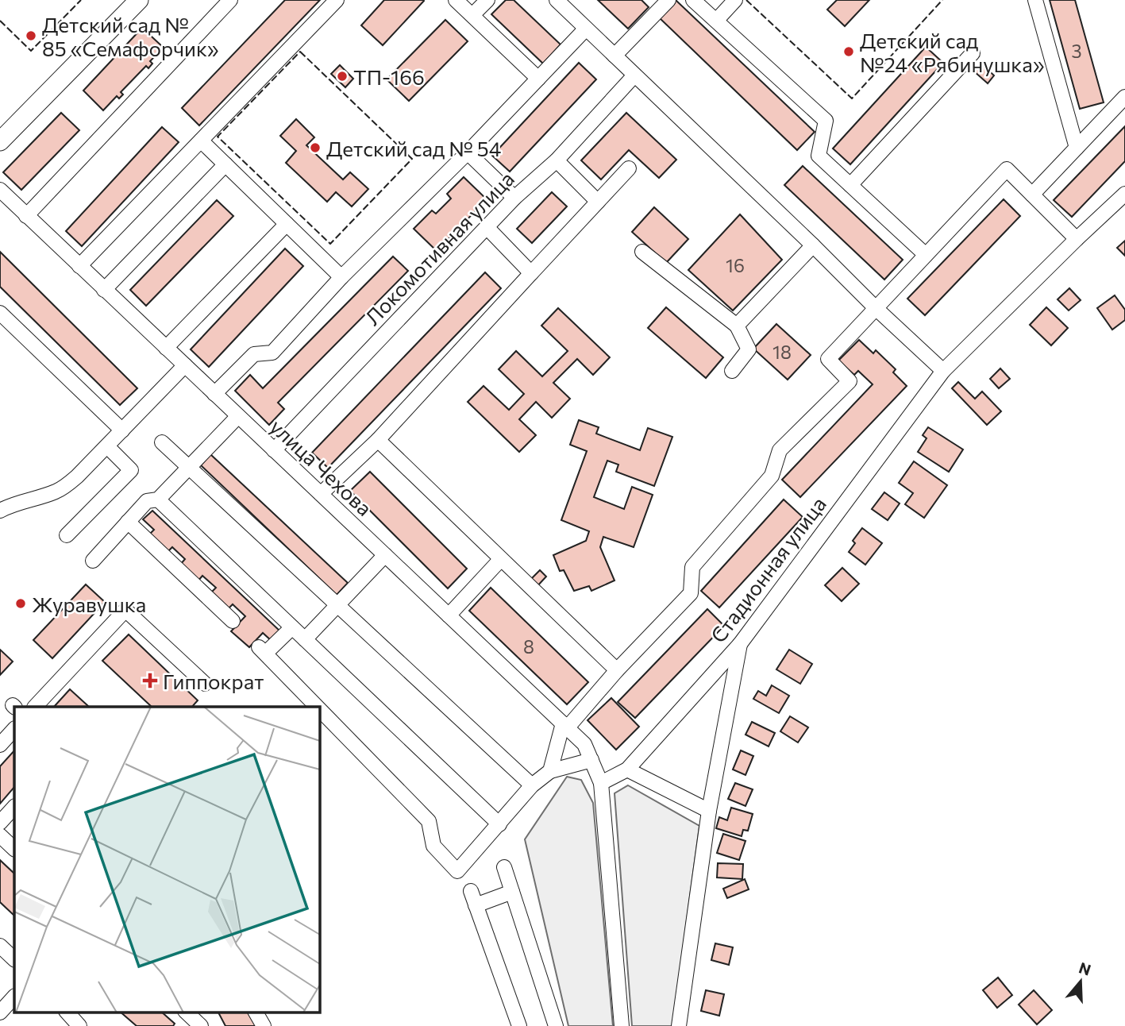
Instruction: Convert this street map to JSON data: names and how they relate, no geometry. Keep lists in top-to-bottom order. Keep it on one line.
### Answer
{"streets":{"street":["Локомотивная улица","улица Чехова","Стадионная улица"]},"crossings":[["Локомотивная улица","улица Чехова"],["улица Чехова","Стадионная улица"]],"places":{"other":["Детский сад № 85 «Семафорчик»","Детский сад №24 «Рябинушка»","ТП-166","Детский сад № 54","Журавушка"],"health":["Гиппократ"]},"house_numbers":["3","16","18","8"],"north":"top"}
